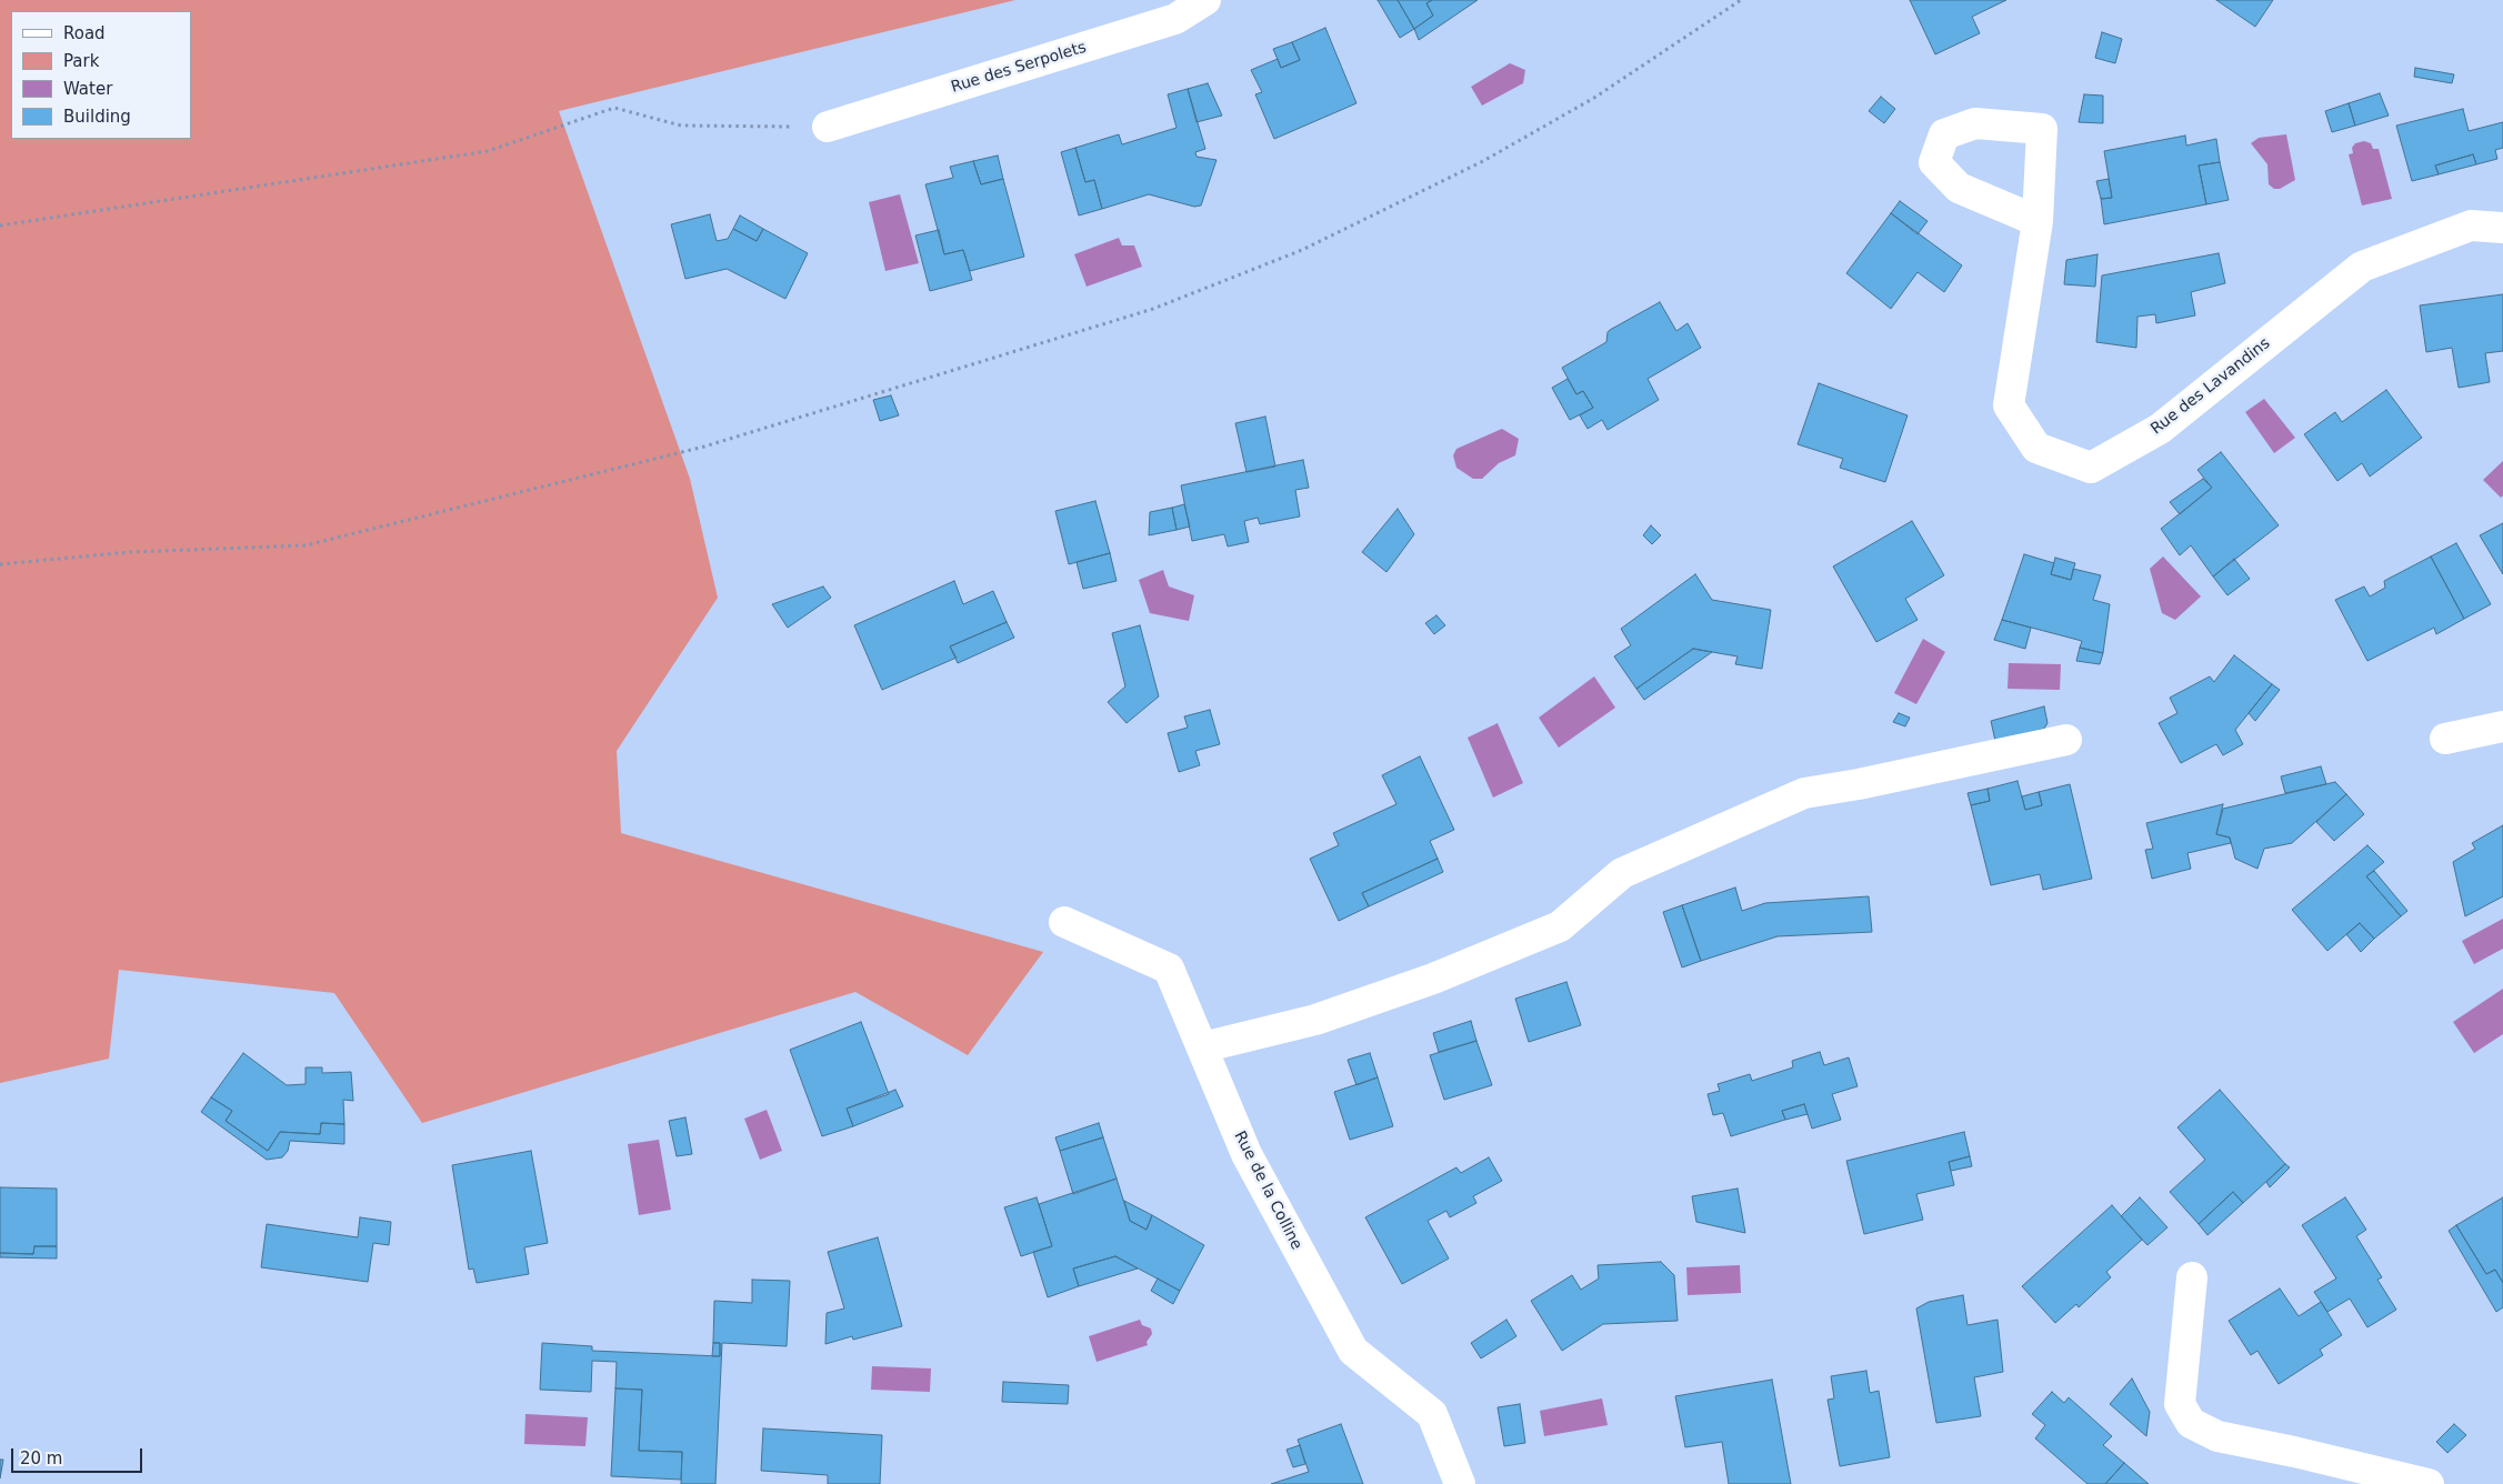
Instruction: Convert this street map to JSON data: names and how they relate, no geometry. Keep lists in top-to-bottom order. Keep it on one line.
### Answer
{"streets":{"street":["Rue des Serpolets","Rue des Lavandins","Rue de la Colline"]},"legend":["Road","Park","Water","Building"],"scale_bar":"20 m"}
